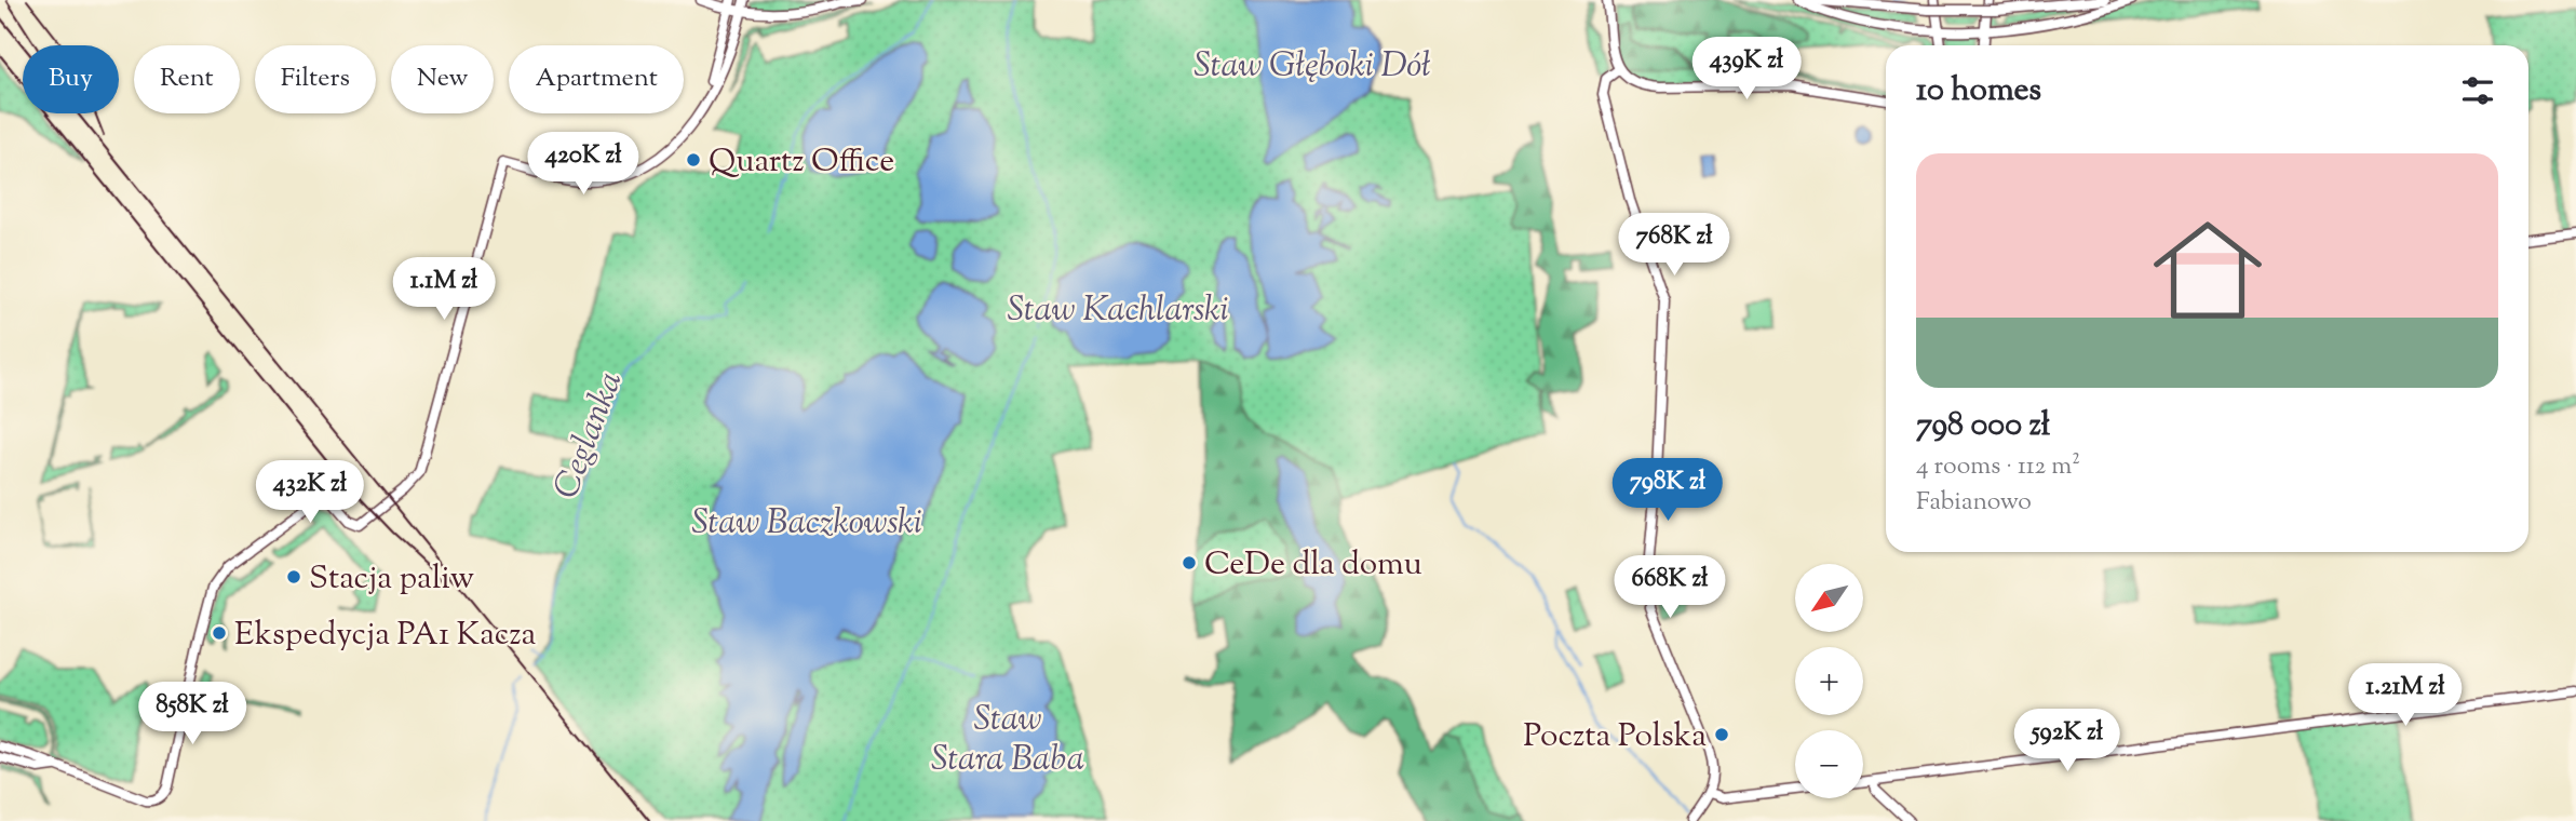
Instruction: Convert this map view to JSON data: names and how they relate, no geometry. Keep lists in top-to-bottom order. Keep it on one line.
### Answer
{"water":["Staw Głęboki Dół","Staw Kachlarski","Ceglanka","Staw Baczkowski","Staw Stara Baba"],"places":["Quartz Office","CeDe dla domu","Stacja paliw","Ekspedycja PA1 Kacza","Poczta Polska"],"north":"bottom left","page":{"price":["439K zł","420K zł","768K zł","1.1M zł","798K zł","432K zł","668K zł","1.21M zł","858K zł","592K zł"],"chip":["Buy","Rent","Filters","New","Apartment"],"heading":"10 homes","list":[{"name":"798 000 zł","note":"4 rooms · 112 m² · Fabianowo"}],"map_buttons":["+","−"]}}
